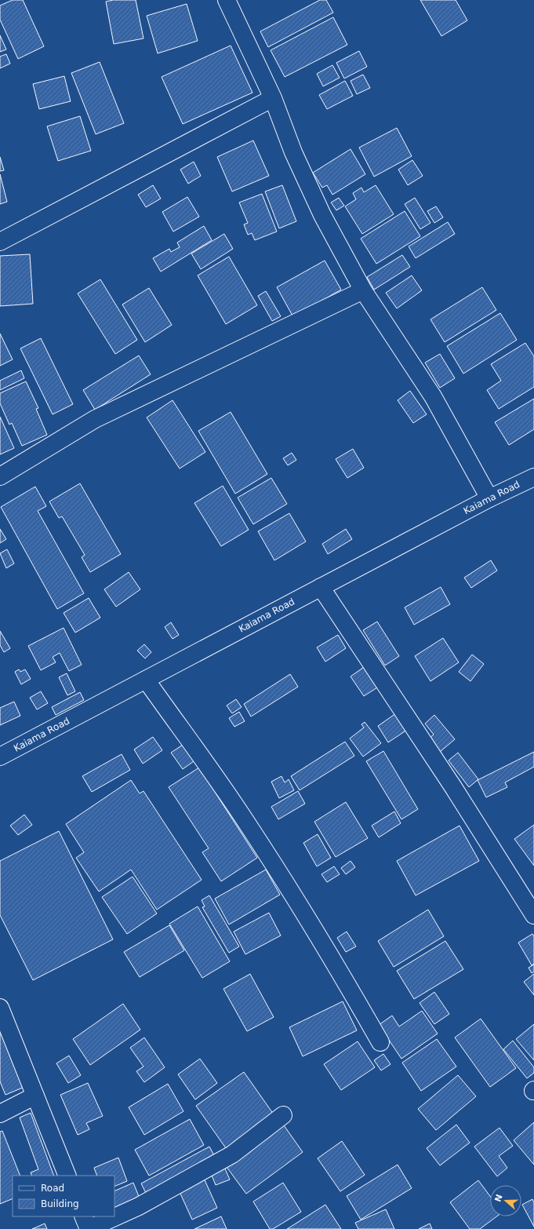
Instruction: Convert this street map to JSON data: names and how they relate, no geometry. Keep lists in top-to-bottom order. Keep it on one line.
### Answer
{"streets":{"main road":["Kaiama Road"]},"legend":["Road","Building"],"north":"left"}
